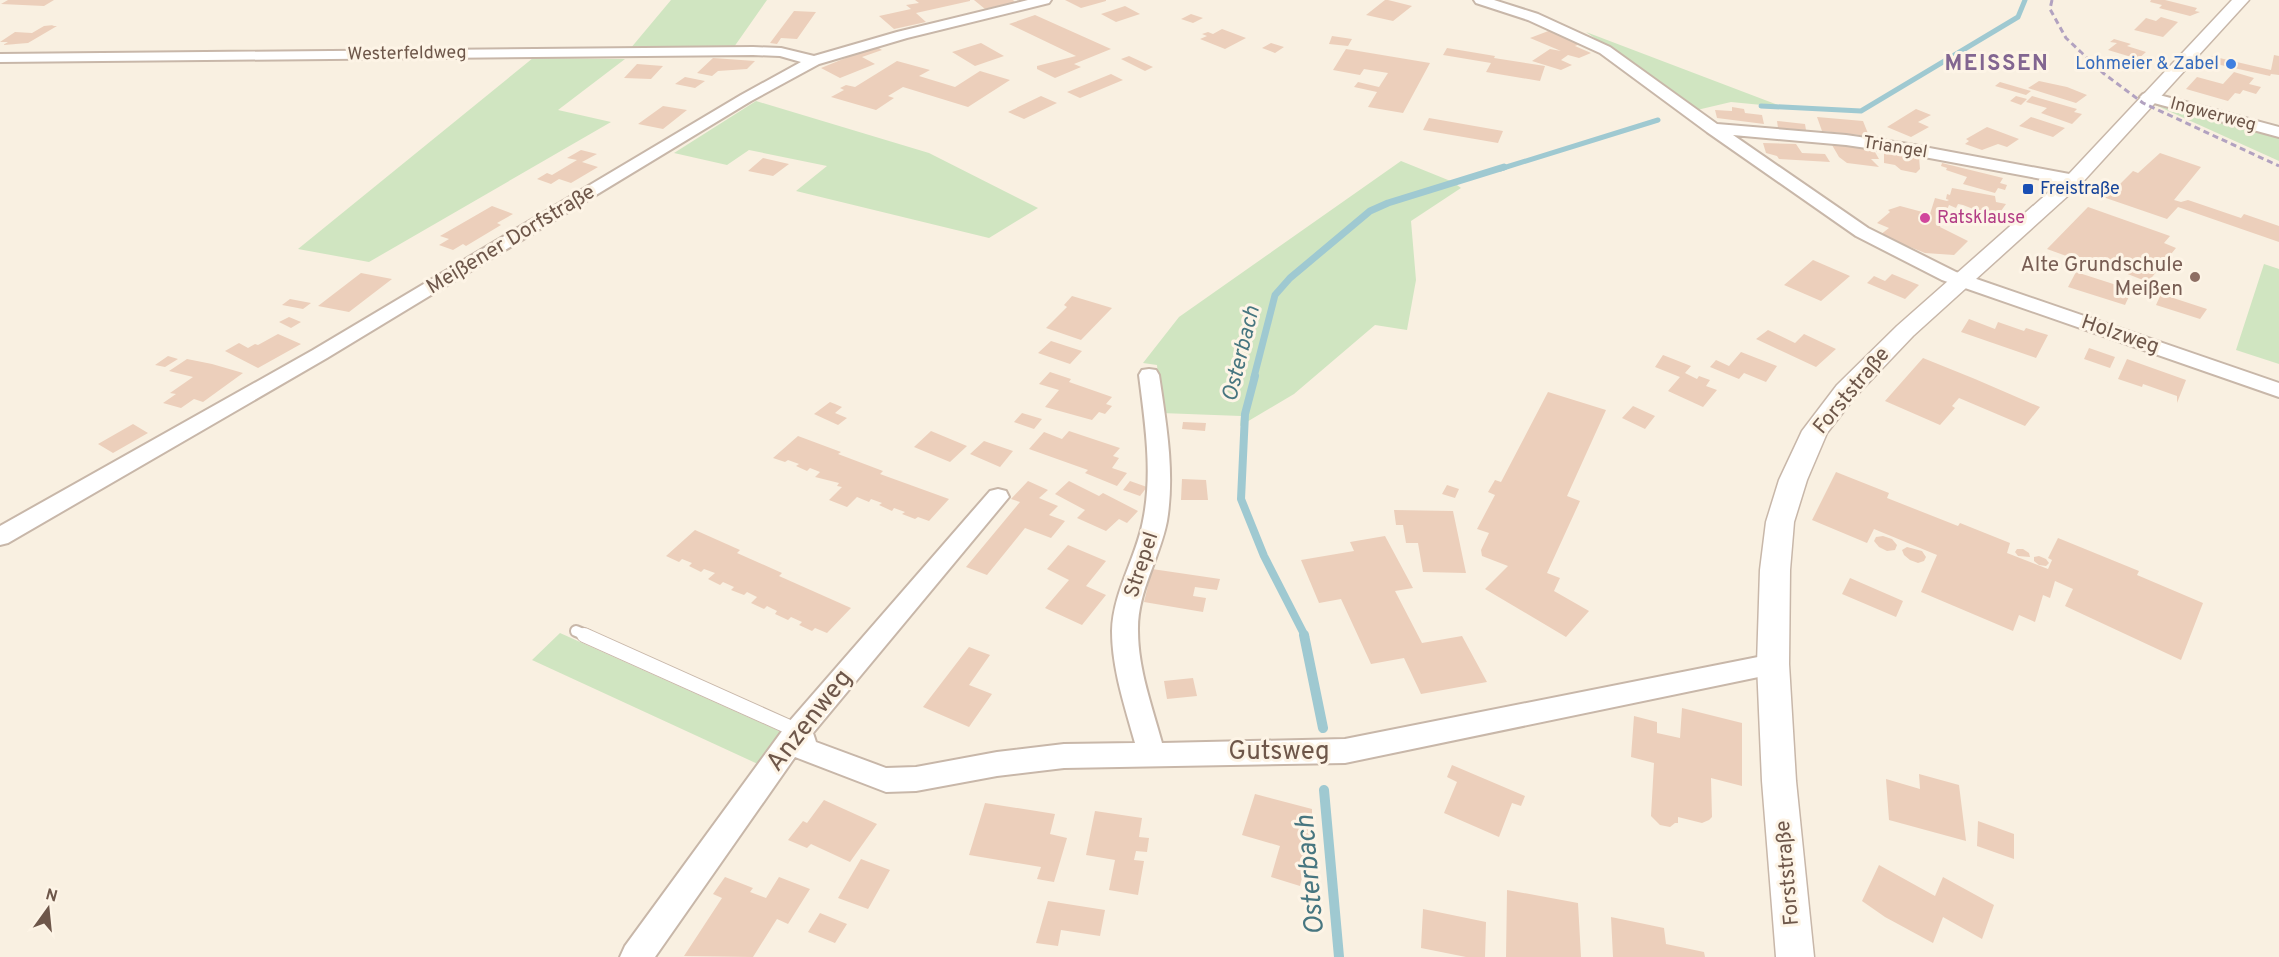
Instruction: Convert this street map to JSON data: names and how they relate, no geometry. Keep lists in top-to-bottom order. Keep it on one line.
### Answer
{"streets":{"street":["Westerfeldweg","Ingwerweg","Triangel","Meißener Dorfstraße","Holzweg","Forststraße","Strepel","Anzenweg","Gutsweg"]},"crossings":[["Westerfeldweg","Meißener Dorfstraße"],["Ingwerweg","Forststraße"],["Triangel","Forststraße"],["Holzweg","Forststraße"],["Forststraße","Gutsweg"],["Strepel","Gutsweg"],["Anzenweg","Gutsweg"]],"districts":["MEISSEN"],"water":["Osterbach"],"places":{"other":["Lohmeier & Zabel","Ratsklause","Alte Grundschule Meißen"],"transit":["Freistraße"]},"north":"top"}
